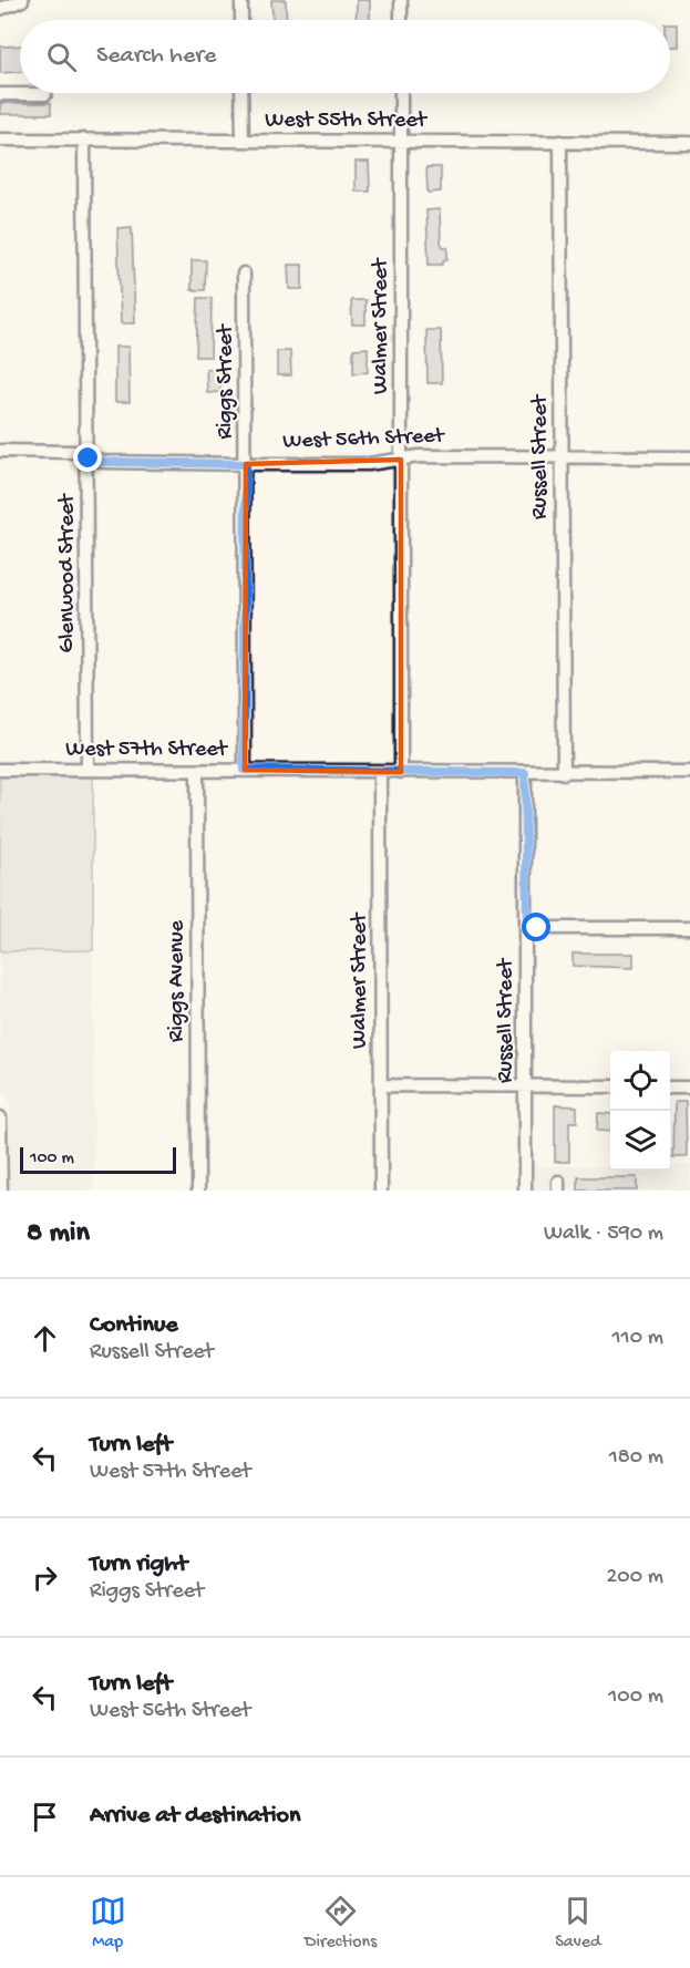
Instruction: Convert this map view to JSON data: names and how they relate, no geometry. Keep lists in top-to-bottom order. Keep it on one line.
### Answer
{"streets":{"street":["West 55th Street","Walmer Street","Riggs Street","West 56th Street","Russell Street","Glenwood Street","West 57th Street","Riggs Avenue"]},"crossings":[["West 55th Street","Walmer Street"],["West 55th Street","Russell Street"],["West 55th Street","Glenwood Street"],["Walmer Street","West 56th Street"],["Walmer Street","West 57th Street"],["Riggs Street","West 56th Street"],["Riggs Street","West 57th Street"],["West 56th Street","Russell Street"],["West 56th Street","Glenwood Street"],["Russell Street","West 57th Street"],["Glenwood Street","West 57th Street"],["West 57th Street","Riggs Avenue"]],"scale_bar":"100 m","page":{"search":"Search here","scale":"100 m","heading":["8 min","Walk · 590 m"],"list":[["Continue","Russell Street","110 m"],["Turn left","West 57th Street","180 m"],["Turn right","Riggs Street","200 m"],["Turn left","West 56th Street","100 m"],"Arrive at destination"],"nav":["Map","Directions","Saved"]}}
